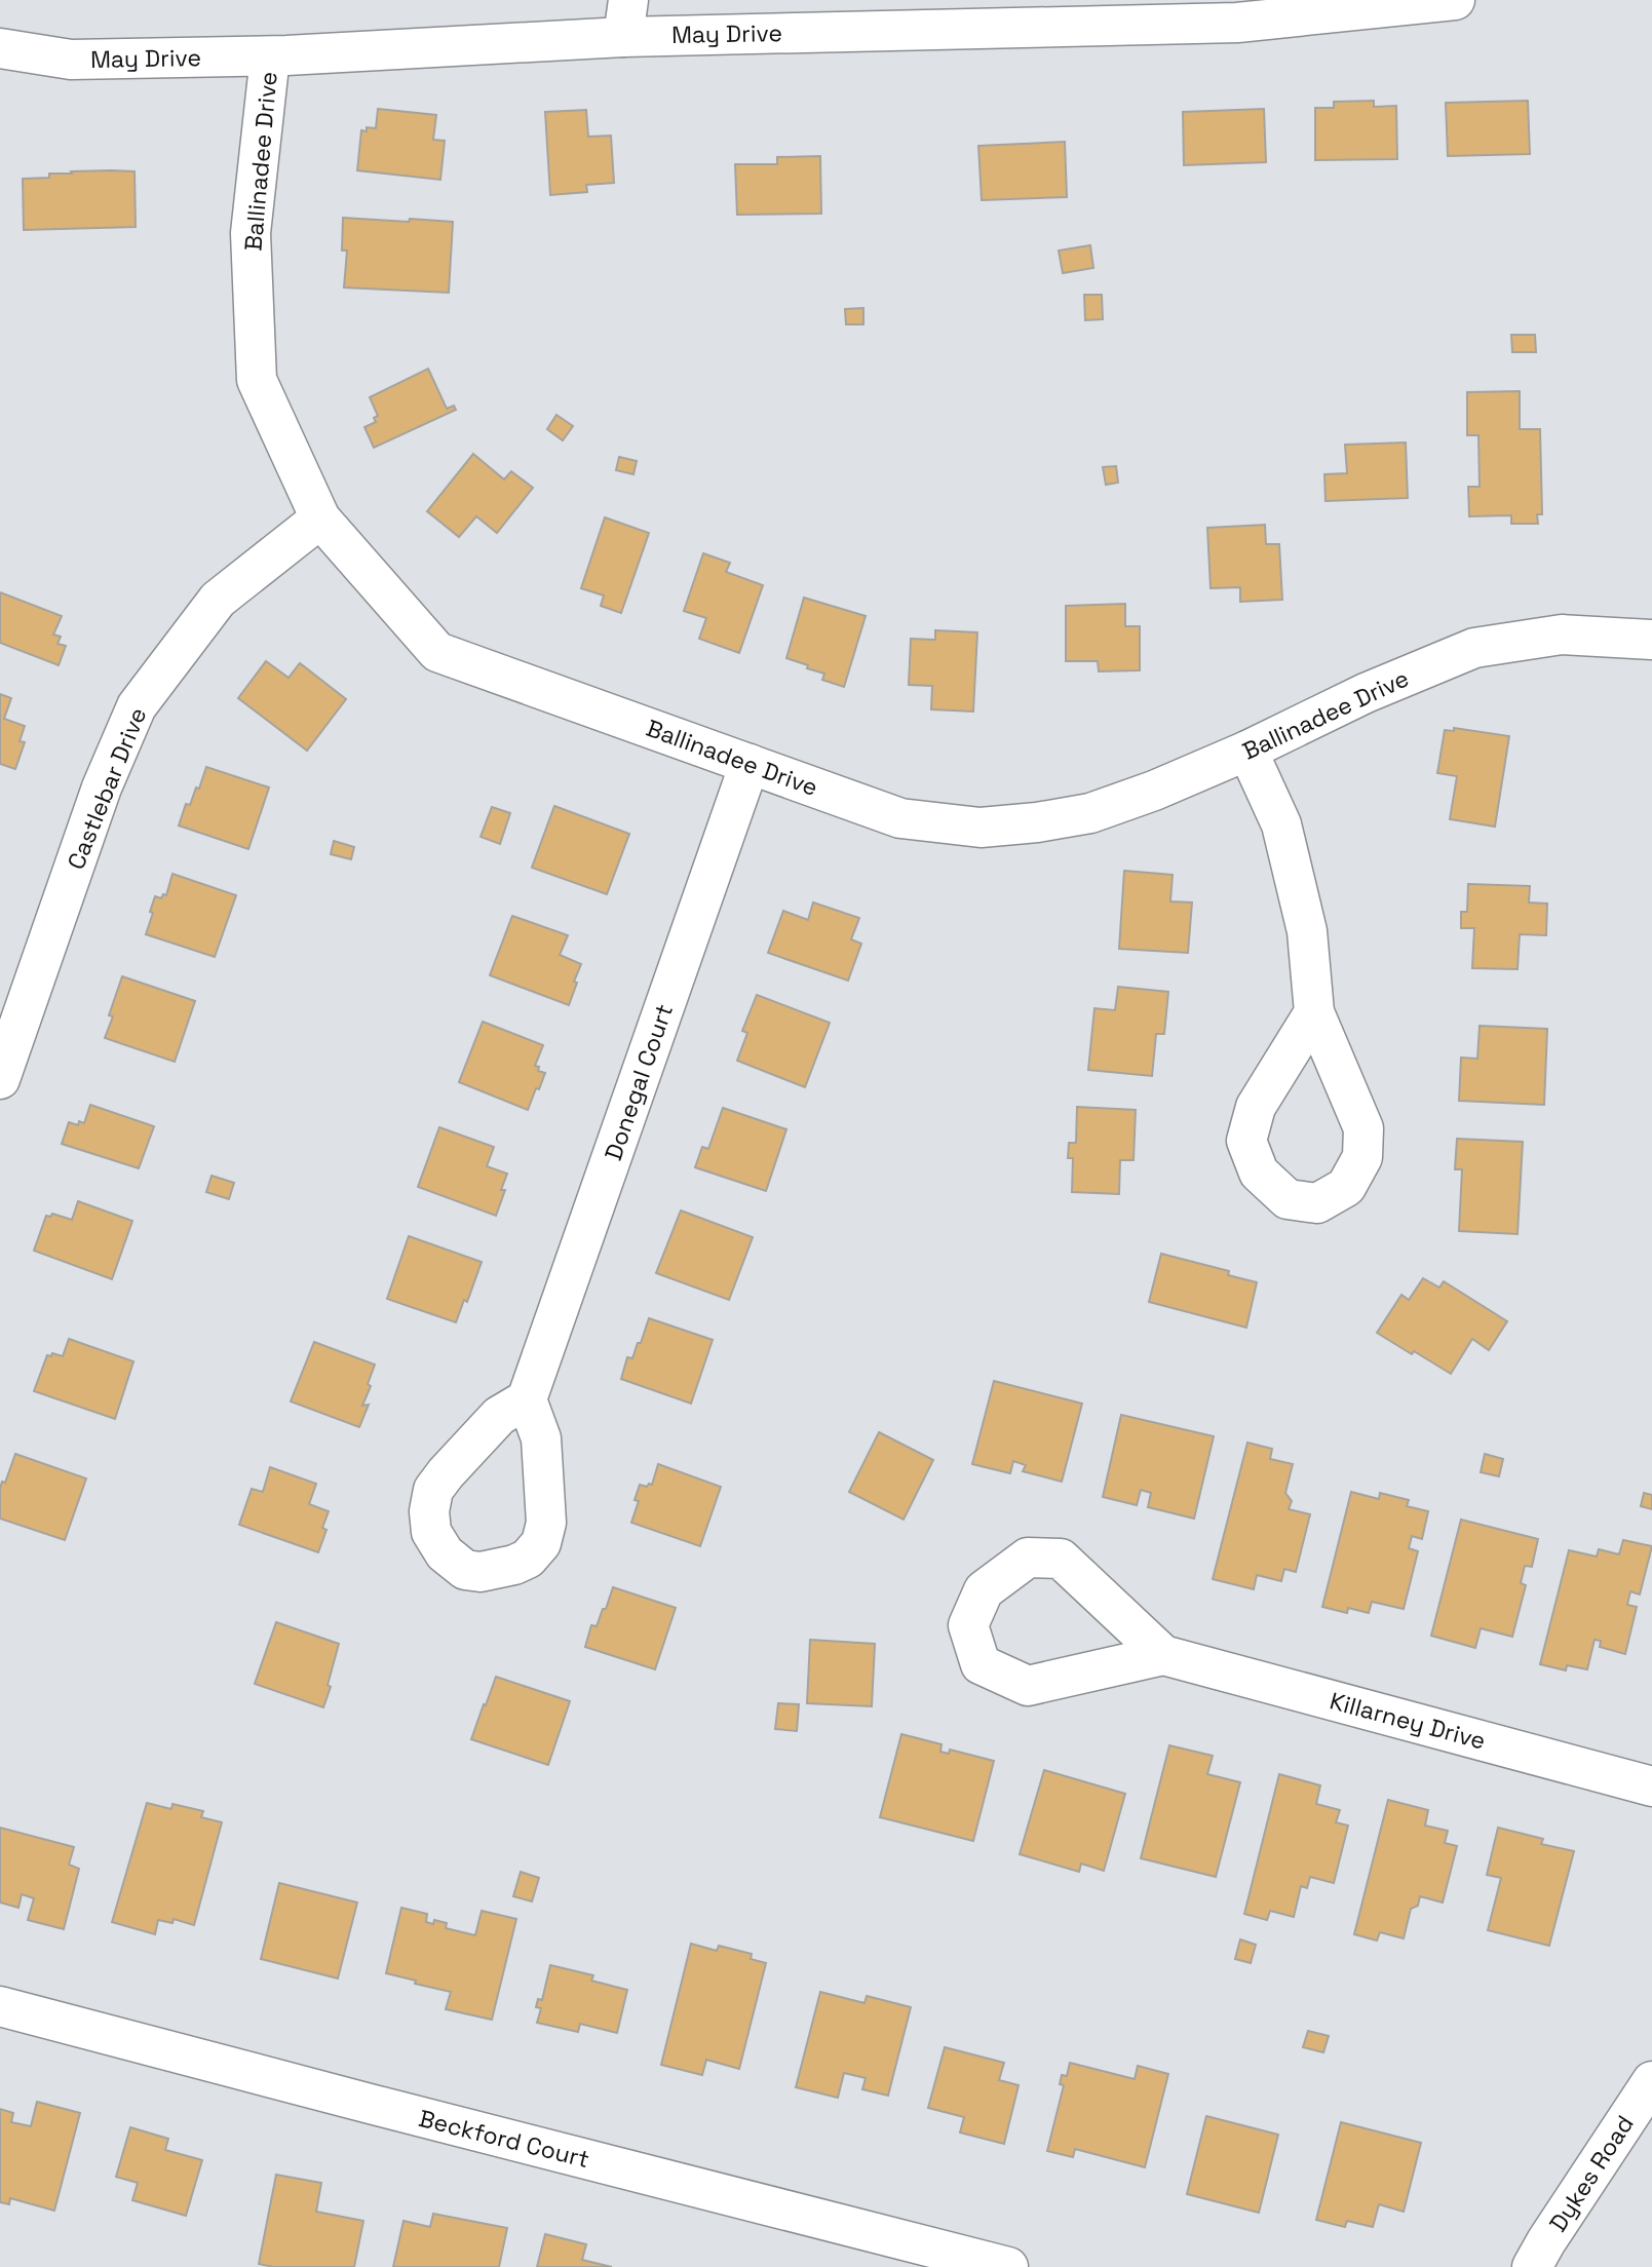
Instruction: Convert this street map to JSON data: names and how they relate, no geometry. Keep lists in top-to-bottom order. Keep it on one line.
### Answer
{"streets":{"street":["May Drive","Ballinadee Drive","Castlebar Drive","Donegal Court","Killarney Drive","Beckford Court","Dykes Road"]},"crossings":[["May Drive","Ballinadee Drive"],["Ballinadee Drive","Castlebar Drive"],["Ballinadee Drive","Donegal Court"]]}
